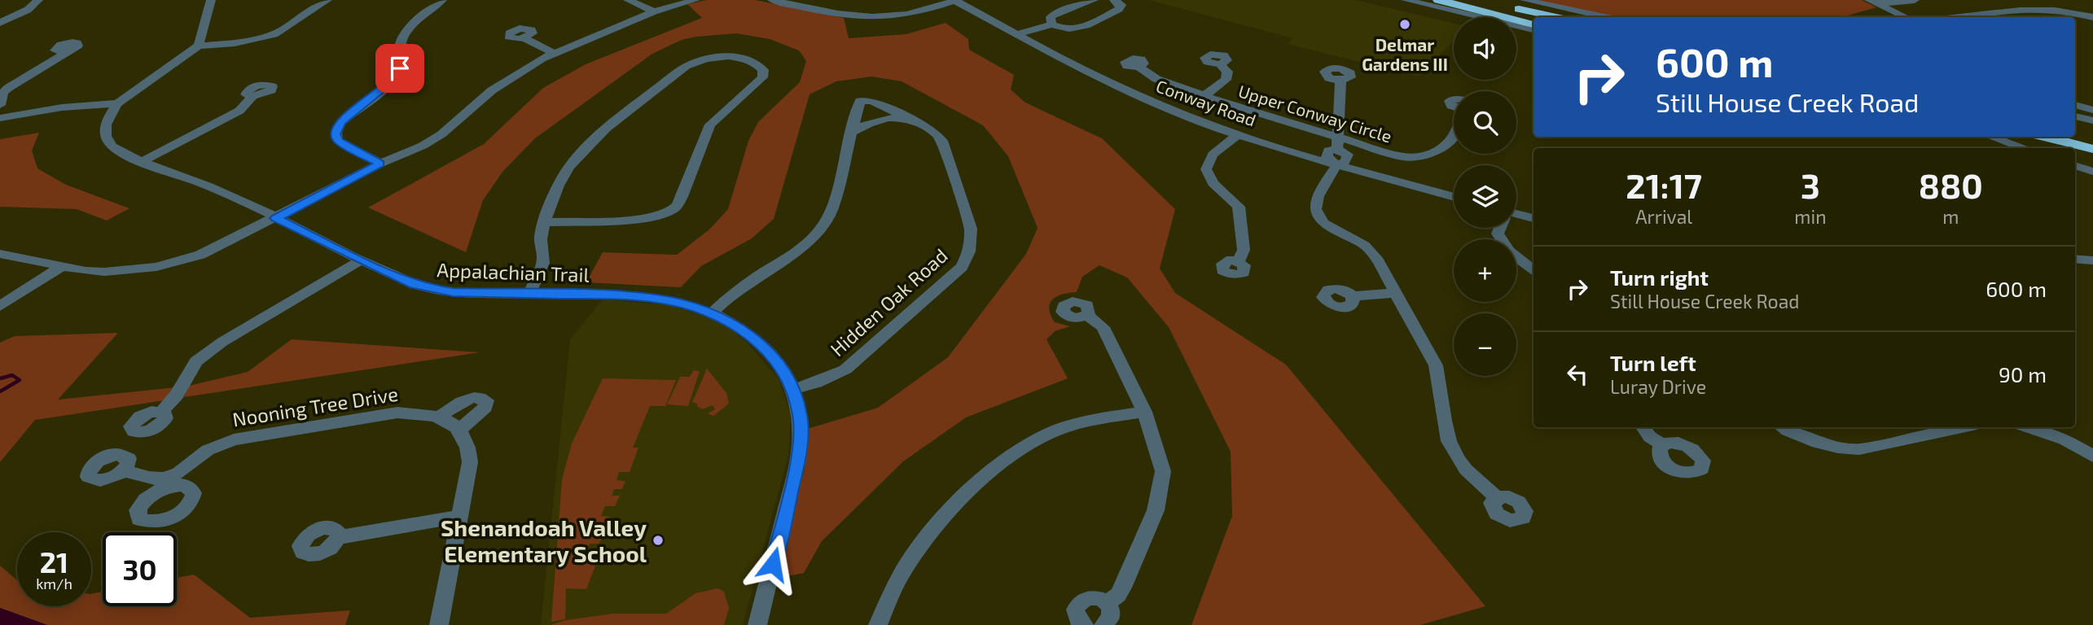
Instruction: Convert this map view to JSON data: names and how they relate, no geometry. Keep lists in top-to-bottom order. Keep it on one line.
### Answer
{"streets":{"street":["Conway Road","Upper Conway Circle","Appalachian Trail","Hidden Oak Road","Nooning Tree Drive"]},"crossings":[["Appalachian Trail","Hidden Oak Road"]],"places":["Delmar Gardens III","Shenandoah Valley Elementary School"],"page":{"map_buttons":["+","−"],"turn":["600 m","Still House Creek Road"],"eta":["21:17","Arrival","3","min","880","m"],"list":[{"name":"Turn right","note":"Still House Creek Road","value":"600 m"},{"name":"Turn left","note":"Luray Drive","value":"90 m"}],"speed":"21 km/h","limit":"30"}}
